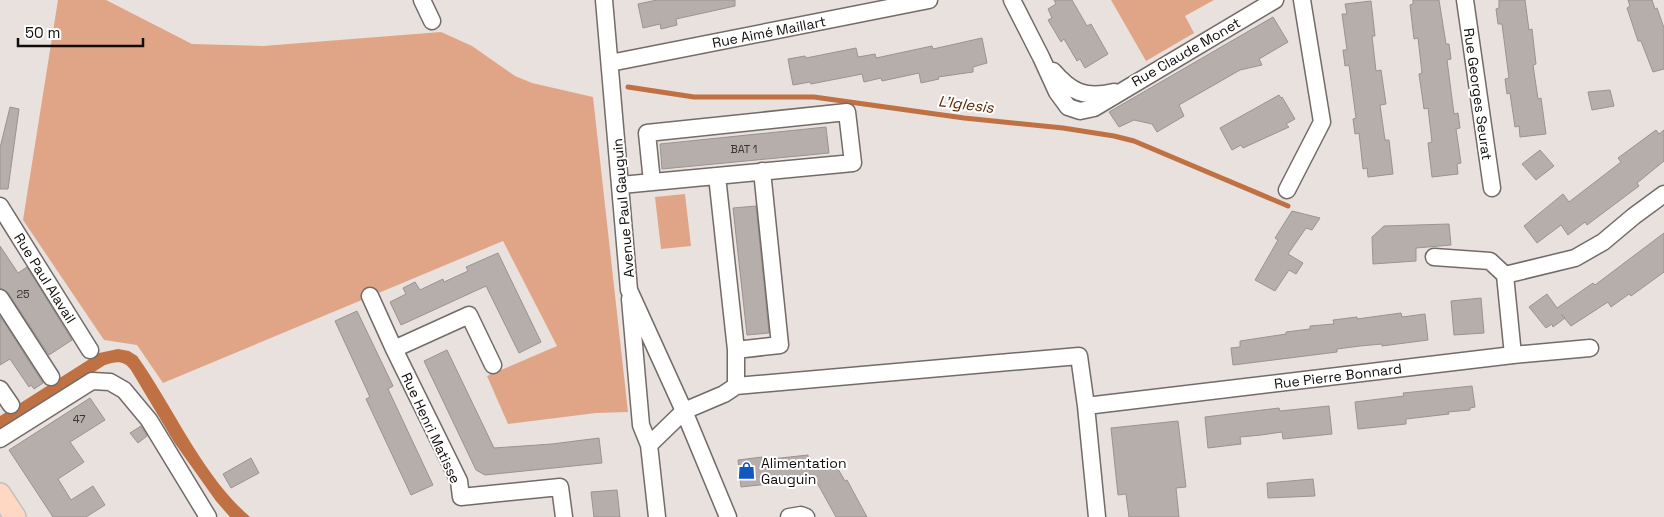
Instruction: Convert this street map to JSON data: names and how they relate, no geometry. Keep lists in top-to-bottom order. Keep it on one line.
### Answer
{"streets":{"street":["Rue Aimé Maillart","Rue Claude Monet","Rue Georges Seurat","Avenue Paul Gauguin","Rue Paul Alavail","Rue Pierre Bonnard","Rue Henri Matisse"]},"crossings":[["Rue Aimé Maillart","Avenue Paul Gauguin"]],"water":["L'Iglesis"],"places":{"shop":["Alimentation Gauguin"]},"house_numbers":["BAT 1","25","47"],"scale_bar":"50 m"}
